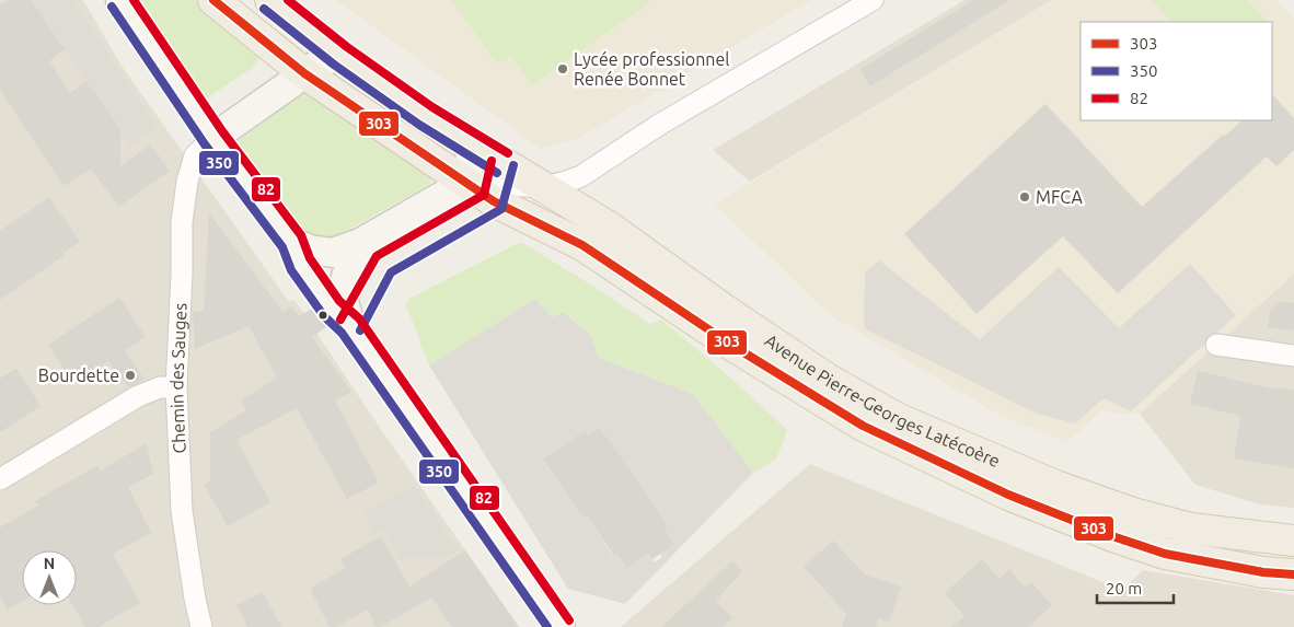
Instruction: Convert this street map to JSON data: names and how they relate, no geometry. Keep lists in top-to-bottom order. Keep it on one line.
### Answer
{"streets":{"main road":["Avenue Pierre-Georges Latécoère"],"street":["Chemin des Sauges"]},"places":["Lycée professionnel Renée Bonnet","MFCA","Bourdette"],"lines":["transit line 303","transit line 82","transit line 350"],"legend":["303","350","82"],"scale_bar":"20 m","north":"top"}
